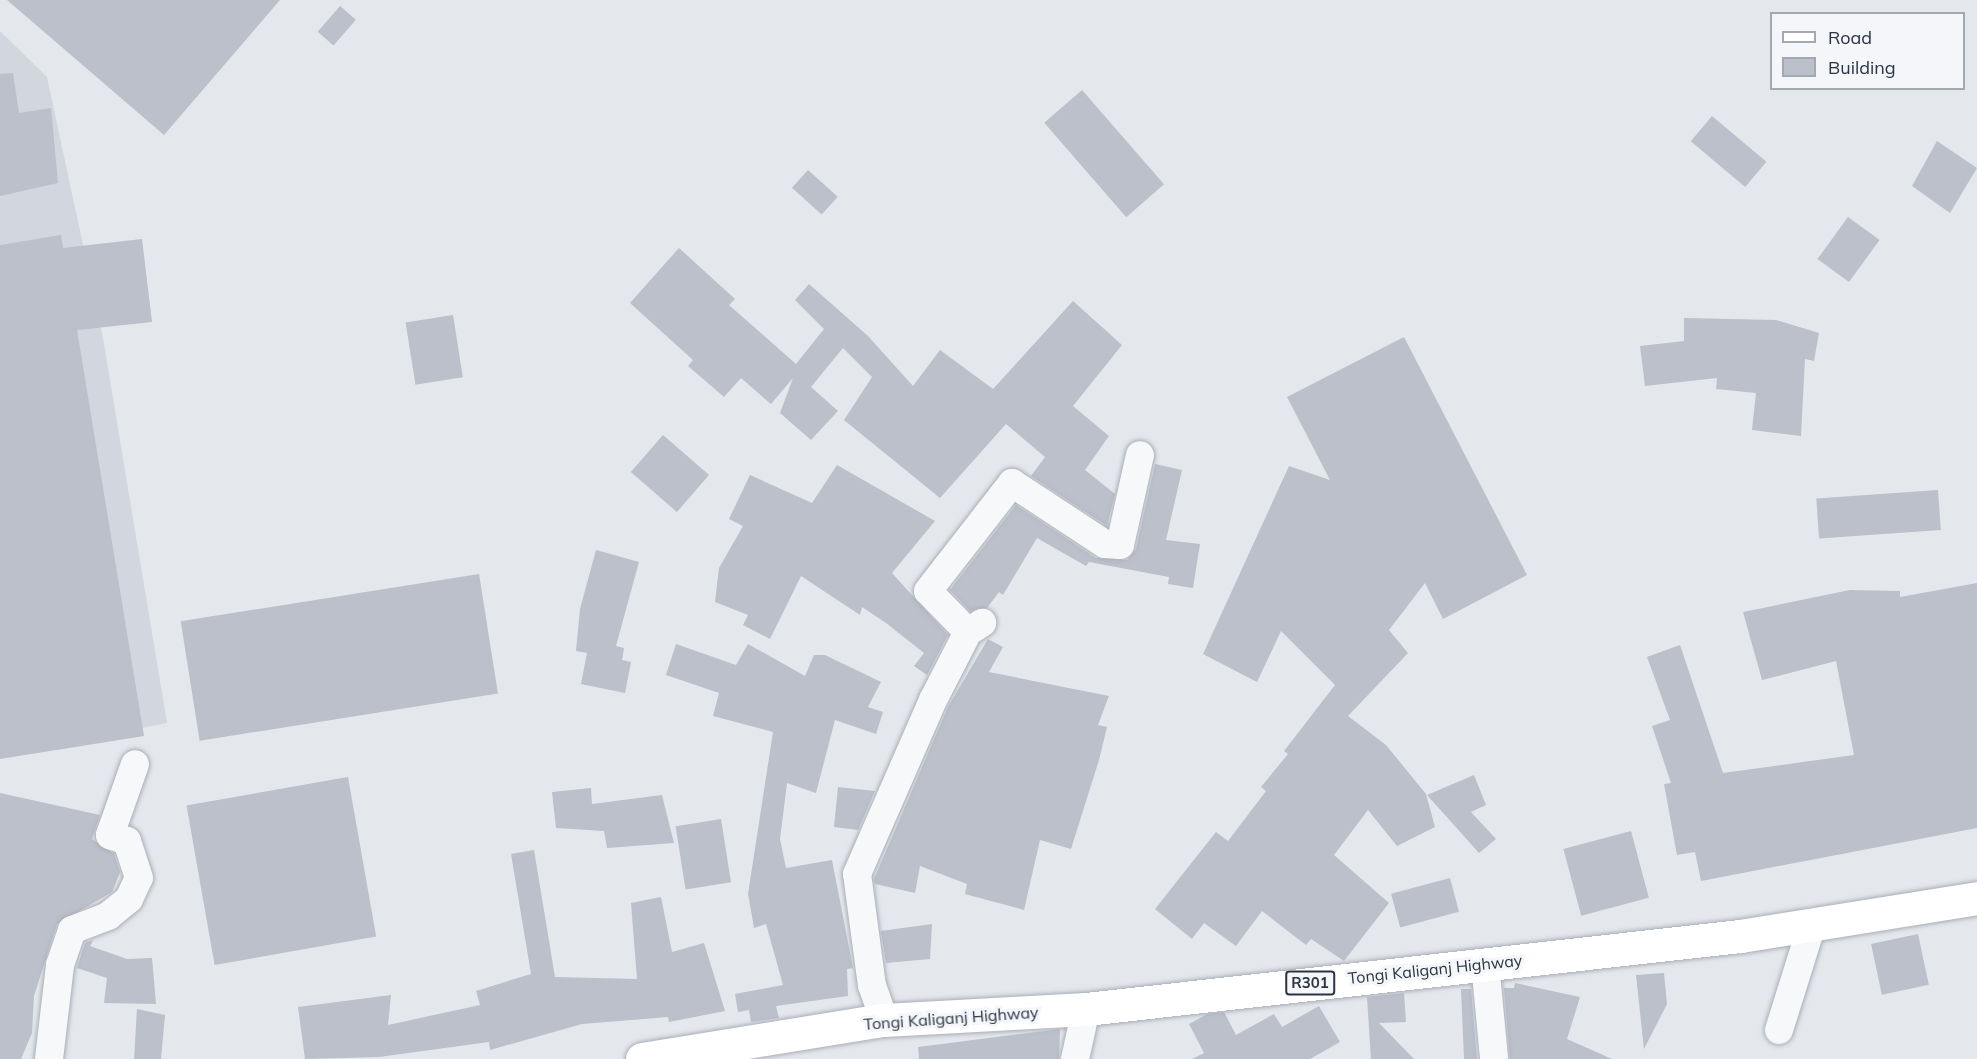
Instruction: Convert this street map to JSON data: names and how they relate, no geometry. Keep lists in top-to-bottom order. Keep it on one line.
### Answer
{"streets":{"main road":["Tongi Kaliganj Highway","R301"]},"legend":["Road","Building"]}
